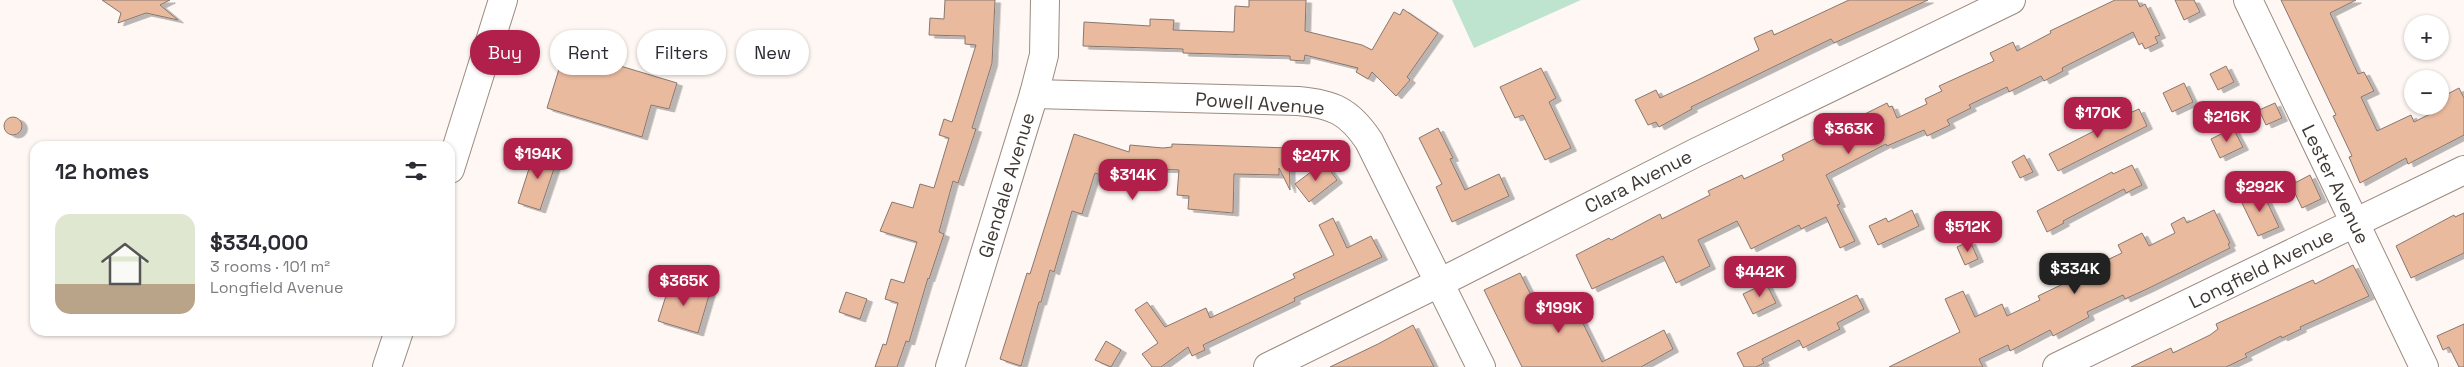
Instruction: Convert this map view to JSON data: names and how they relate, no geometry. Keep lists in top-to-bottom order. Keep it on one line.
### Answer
{"streets":{"street":["Powell Avenue","Clara Avenue","Lester Avenue","Glendale Avenue","Longfield Avenue"]},"crossings":[["Powell Avenue","Clara Avenue"],["Powell Avenue","Glendale Avenue"],["Lester Avenue","Longfield Avenue"]],"page":{"map_buttons":["+","−"],"chip":["Buy","Rent","Filters","New"],"price":["$170K","$216K","$363K","$194K","$247K","$314K","$292K","$512K","$334K","$442K","$365K","$199K"],"heading":"12 homes","list":[{"name":"$334,000","note":"3 rooms · 101 m² · Longfield Avenue"}]}}
